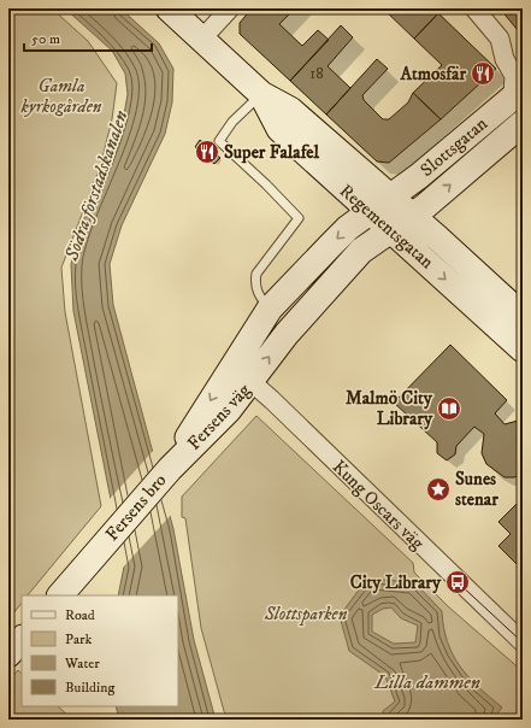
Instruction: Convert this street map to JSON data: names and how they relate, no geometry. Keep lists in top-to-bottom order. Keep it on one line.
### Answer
{"streets":{"main road":["Slottsgatan","Regementsgatan","Fersens väg","Fersens bro"],"street":["Kung Oscars väg"]},"crossings":[["Slottsgatan","Regementsgatan"],["Slottsgatan","Fersens väg"],["Regementsgatan","Fersens väg"],["Fersens väg","Kung Oscars väg"],["Fersens väg","Fersens bro"]],"water":["Södra förstadskanalen","Lilla dammen"],"parks":["Gamla kyrkogården","Slottsparken"],"places":{"restaurant":["Atmosfär","Super Falafel"],"library":["Malmö City Library"],"place":["Sunes stenar"],"bus stop":["City Library"]},"house_numbers":["18"],"legend":["Road","Park","Water","Building"],"scale_bar":"50 m"}
